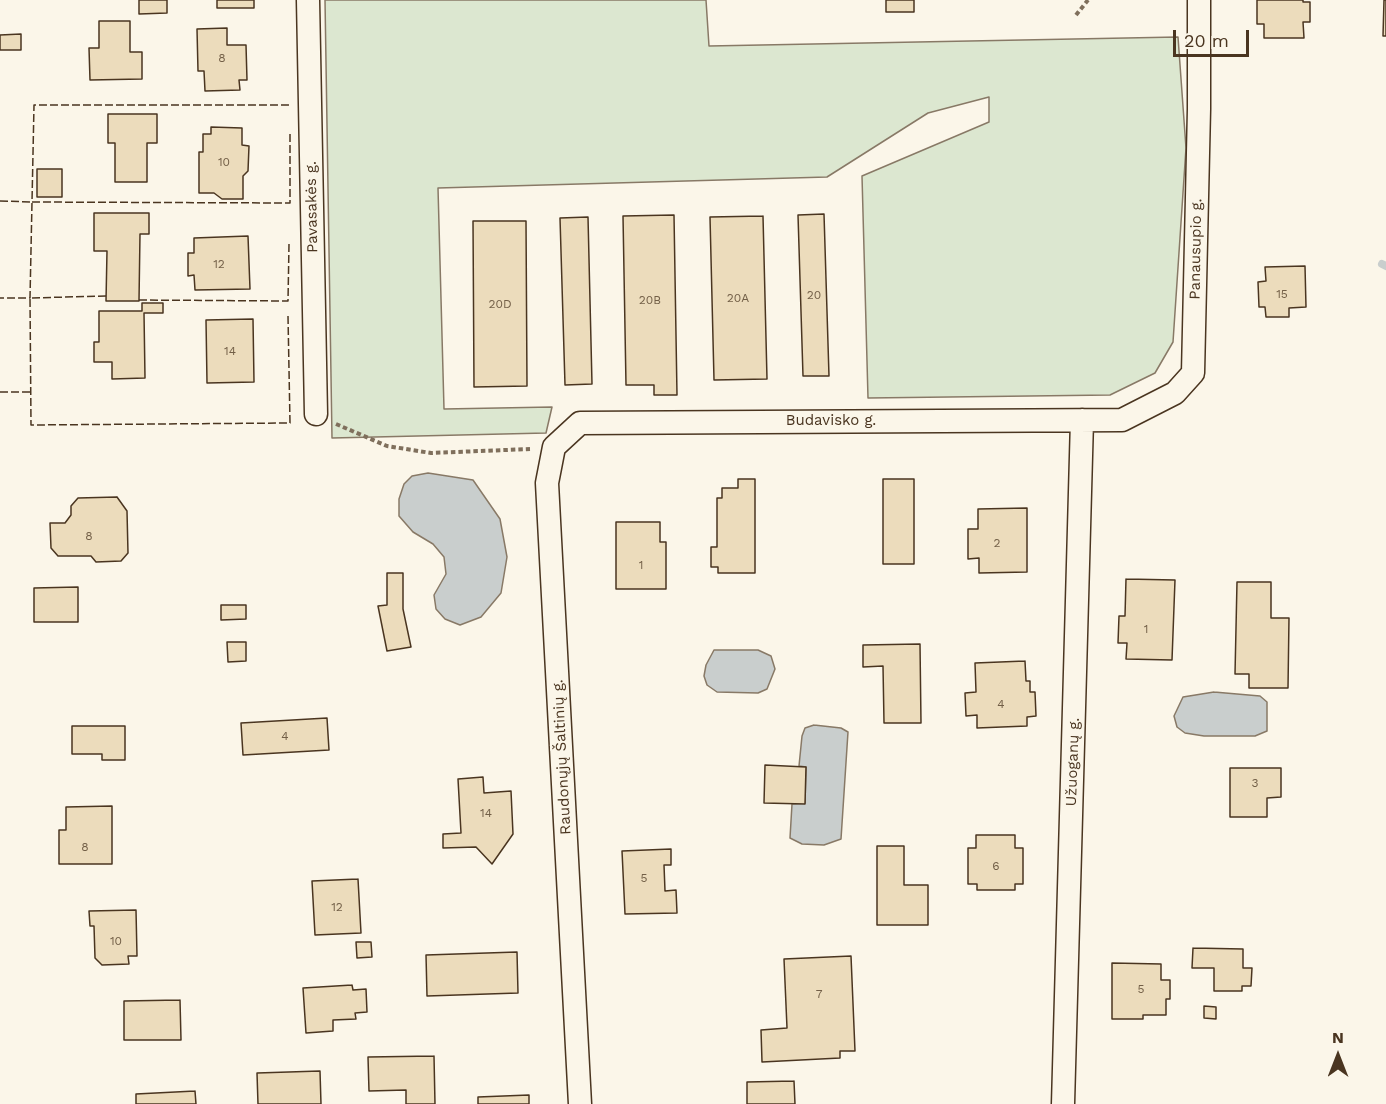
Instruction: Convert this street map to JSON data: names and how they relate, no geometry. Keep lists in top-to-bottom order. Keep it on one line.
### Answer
{"streets":{"street":["Pavasakės g.","Panausupio g.","Budavisko g.","Raudonųjų Šaltinių g.","Užuoganų g."]},"crossings":[["Panausupio g.","Budavisko g."],["Panausupio g.","Užuoganų g."],["Budavisko g.","Raudonųjų Šaltinių g."],["Budavisko g.","Užuoganų g."]],"house_numbers":["8","10","12","15","20","20A","20B","20D","14","8","2","1","1","4","4","3","14","8","6","5","12","10","5","7"],"scale_bar":"20 m","north":"top"}
